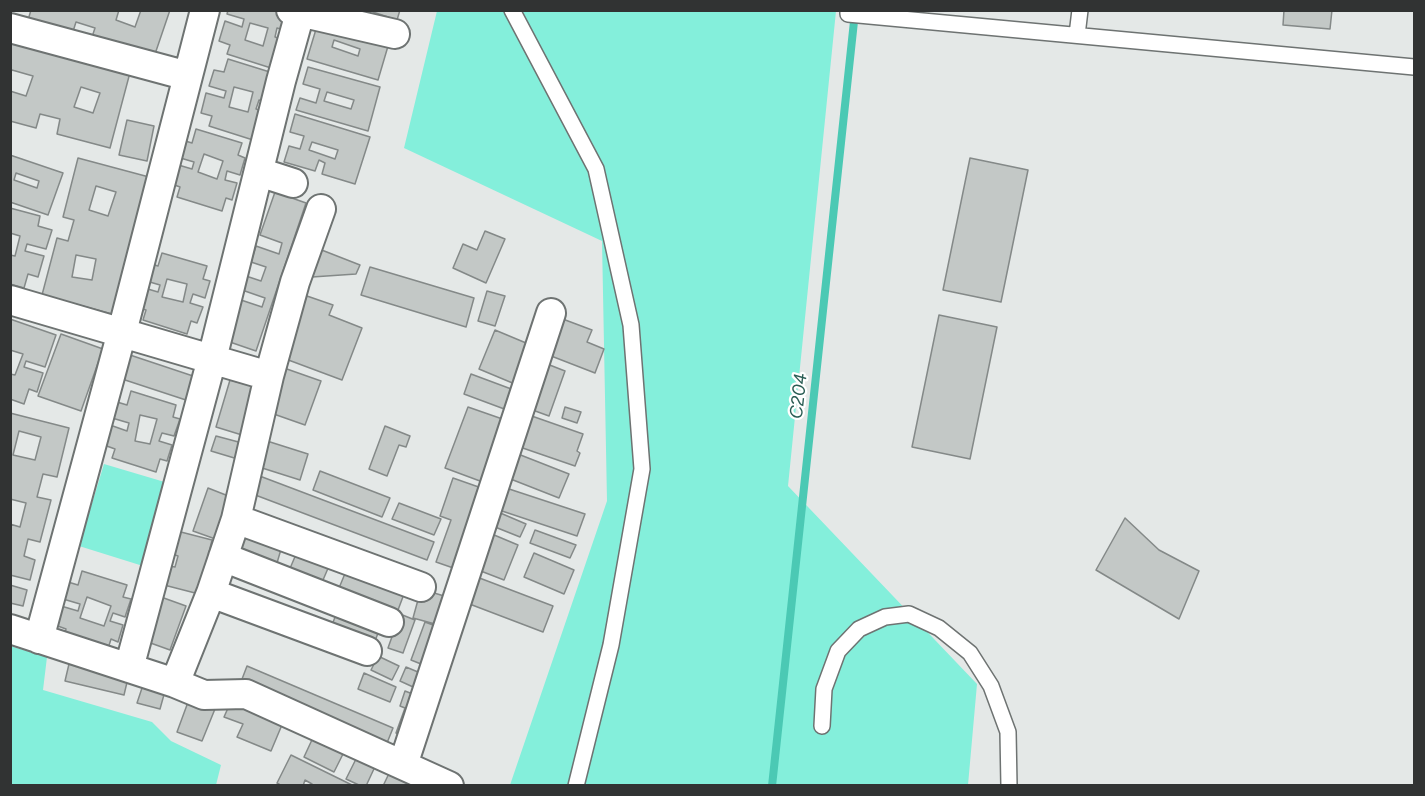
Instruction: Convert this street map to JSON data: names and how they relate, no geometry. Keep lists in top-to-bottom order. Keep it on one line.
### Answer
{"water":["C204"]}
